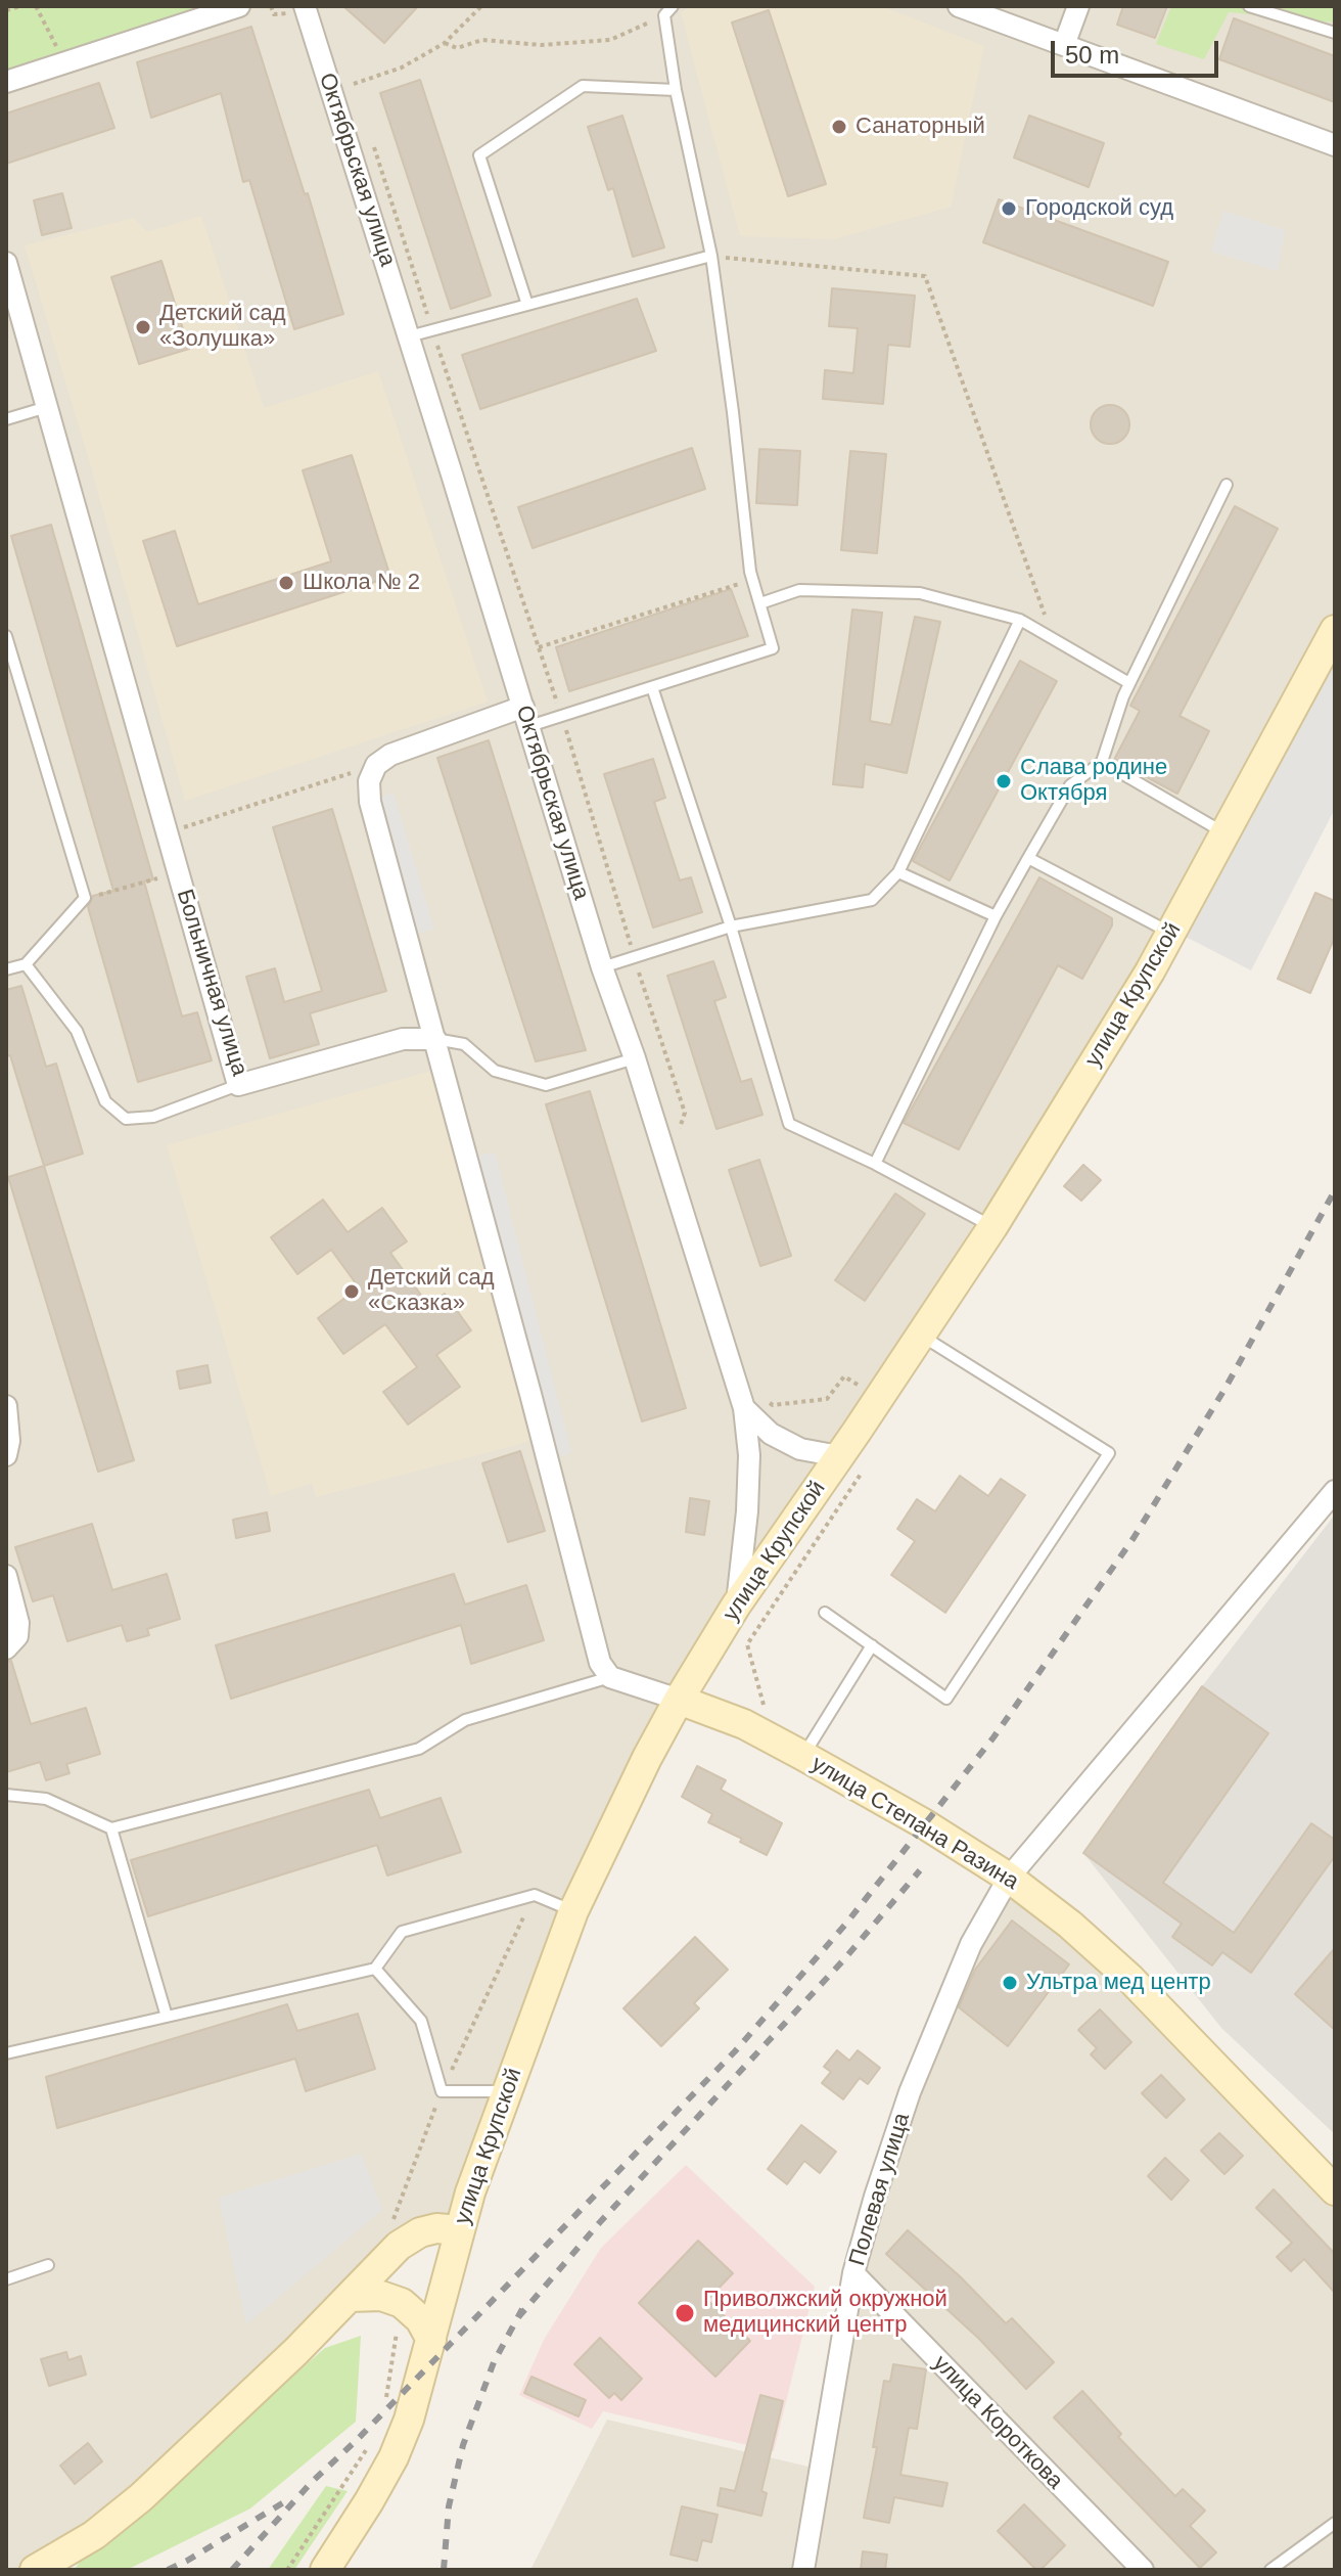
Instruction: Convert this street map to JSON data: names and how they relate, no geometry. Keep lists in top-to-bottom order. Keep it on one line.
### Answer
{"streets":{"street":["Октябрьская улица","Больничная улица","улица Крупской","улица Степана Разина","Полевая улица","улица Короткова"]},"crossings":[["Октябрьская улица","улица Крупской"],["улица Крупской","улица Степана Разина"],["улица Степана Разина","Полевая улица"],["Полевая улица","улица Короткова"]],"places":["Санаторный","Городской суд","Детский сад «Золушка»","Школа № 2","Слава родине Октября","Детский сад «Сказка»","Ультра мед центр","Приволжский окружной медицинский центр"],"scale_bar":"50 m"}
